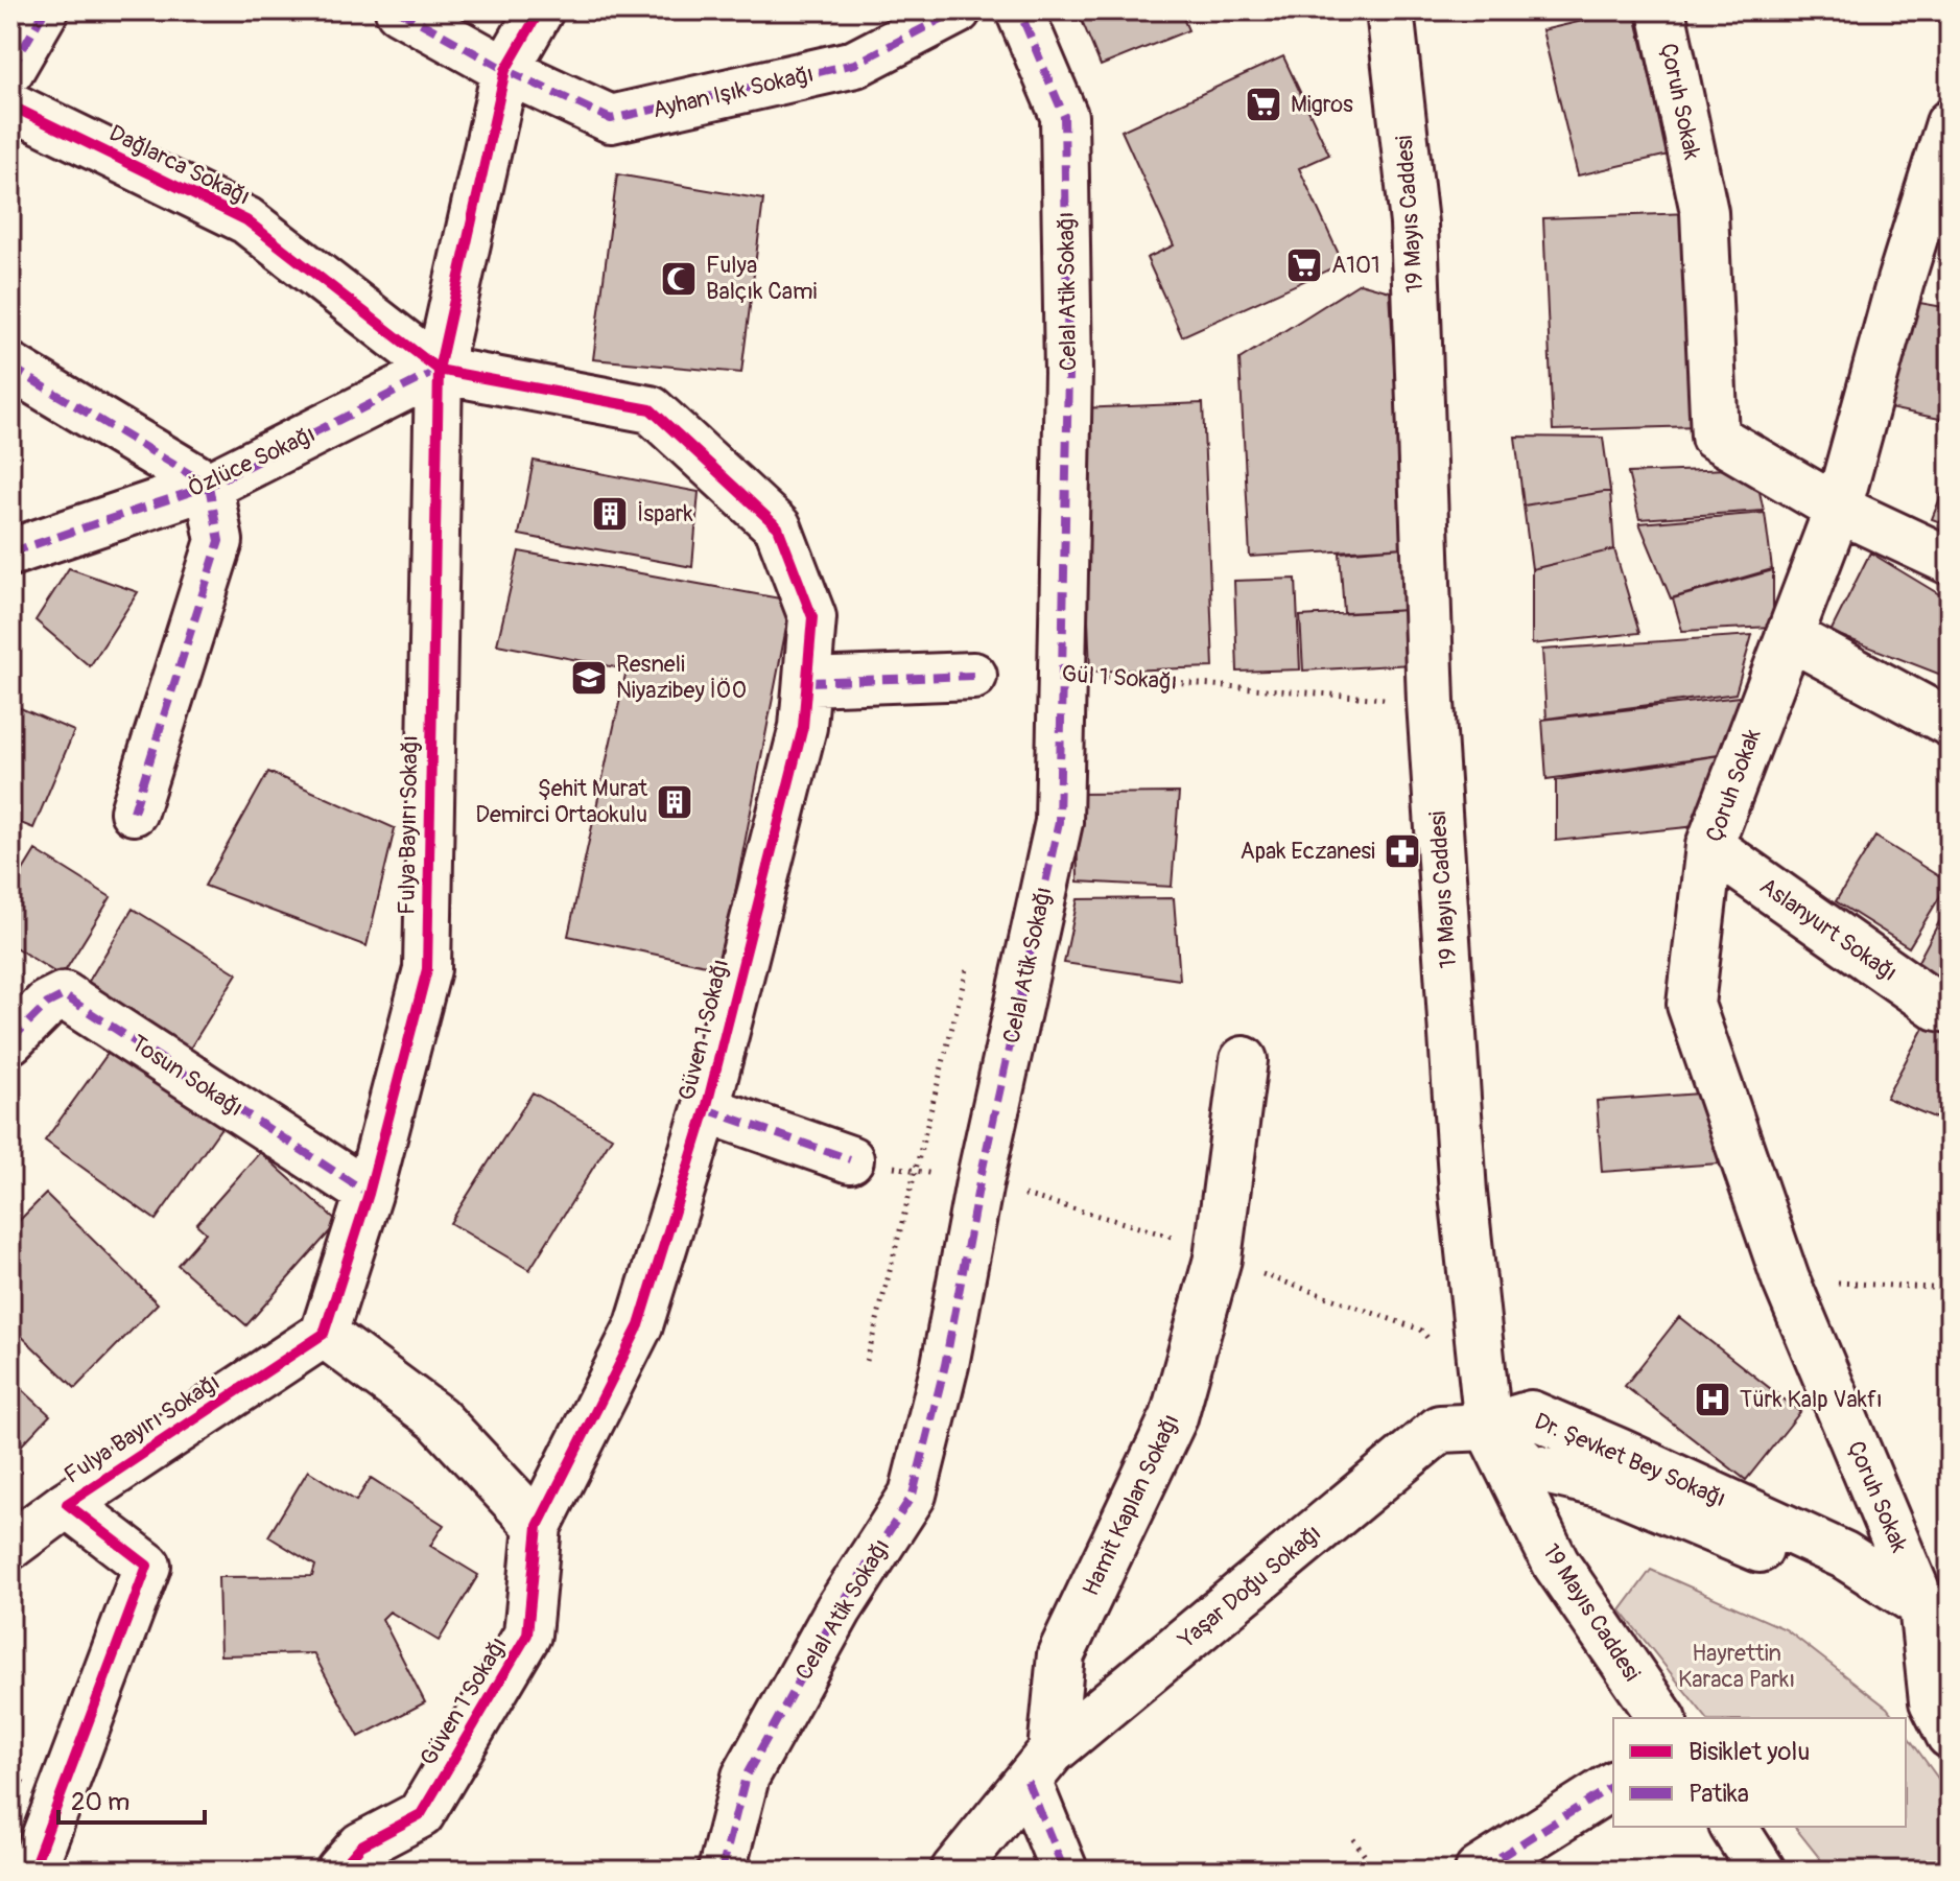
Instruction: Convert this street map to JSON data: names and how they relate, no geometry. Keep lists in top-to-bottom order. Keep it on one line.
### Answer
{"streets":{"street":["Ayhan Işık Sokağı","Çoruh Sokak","Dağlarca Sokağı","19 Mayıs Caddesi","Celal Atik Sokağı","Özlüce Sokağı","Fulya Bayırı Sokağı","Aslanyurt Sokağı","Güven 1 Sokağı","Tosun Sokağı","Dr. Şevket Bey Sokağı","Hamit Kaplan Sokağı","Yaşar Doğu Sokağı"],"path":["Gül 1 Sokağı"]},"crossings":[["Ayhan Işık Sokağı","Fulya Bayırı Sokağı"],["Çoruh Sokak","Aslanyurt Sokağı"],["Çoruh Sokak","Dr. Şevket Bey Sokağı"],["Dağlarca Sokağı","Özlüce Sokağı"],["Dağlarca Sokağı","Fulya Bayırı Sokağı"],["Dağlarca Sokağı","Güven 1 Sokağı"],["19 Mayıs Caddesi","Gül 1 Sokağı"],["19 Mayıs Caddesi","Dr. Şevket Bey Sokağı"],["19 Mayıs Caddesi","Yaşar Doğu Sokağı"],["Celal Atik Sokağı","Gül 1 Sokağı"],["Özlüce Sokağı","Fulya Bayırı Sokağı"],["Özlüce Sokağı","Güven 1 Sokağı"],["Fulya Bayırı Sokağı","Güven 1 Sokağı"],["Fulya Bayırı Sokağı","Tosun Sokağı"],["Dr. Şevket Bey Sokağı","Yaşar Doğu Sokağı"],["Hamit Kaplan Sokağı","Yaşar Doğu Sokağı"]],"parks":["Hayrettin Karaca Parkı"],"places":{"supermarket":["Migros","A101"],"mosque":["Fulya Balçık Cami"],"building":["İspark","Şehit Murat Demirci Ortaokulu"],"school or university":["Resneli Niyazibey İÖO"],"pharmacy":["Apak Eczanesi"],"hospital":["Türk Kalp Vakfı"]},"legend":["Bisiklet yolu","Patika"],"scale_bar":"20 m"}
